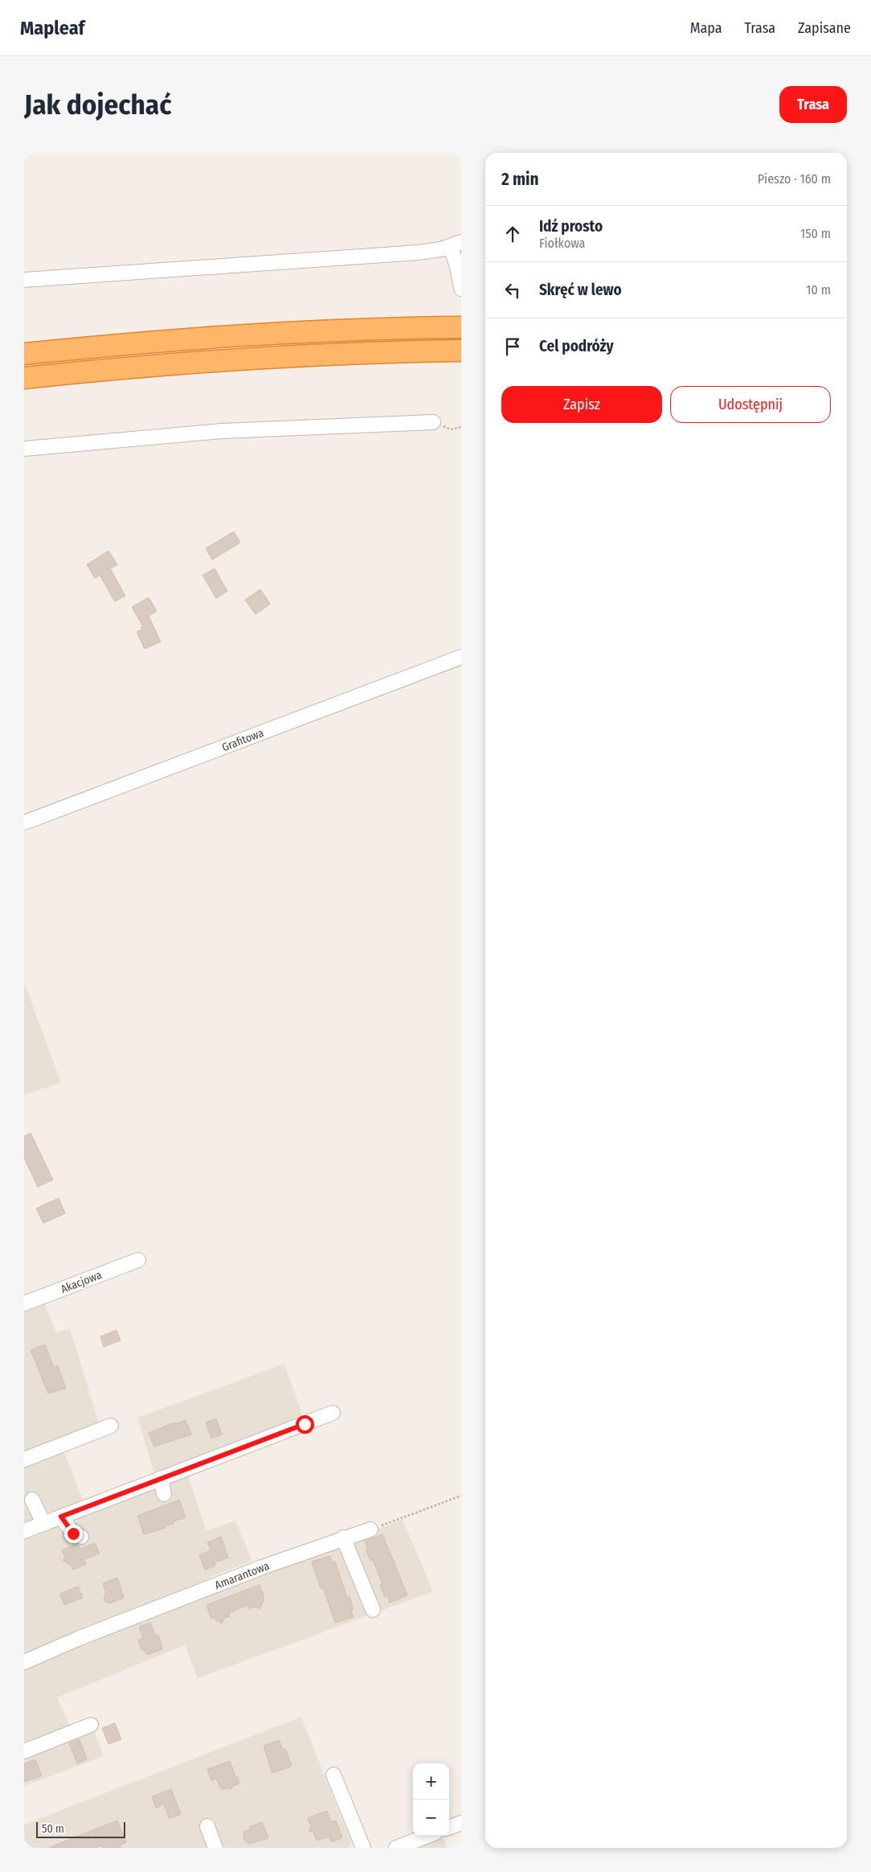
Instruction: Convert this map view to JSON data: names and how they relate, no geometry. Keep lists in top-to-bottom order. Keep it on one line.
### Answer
{"streets":{"street":["Grafitowa","Akacjowa","Amarantowa"]},"scale_bar":"50 m","page":{"header":"Mapleaf","nav":["Mapa","Trasa","Zapisane"],"buttons":["Trasa",["Zapisz","Udostępnij"]],"title":"Jak dojechać","heading":["2 min","Pieszo · 160 m"],"list":[["Idź prosto","Fiołkowa","150 m"],["Skręć w lewo","10 m"],"Cel podróży"],"map_buttons":["+","−"],"scale":"50 m"}}
